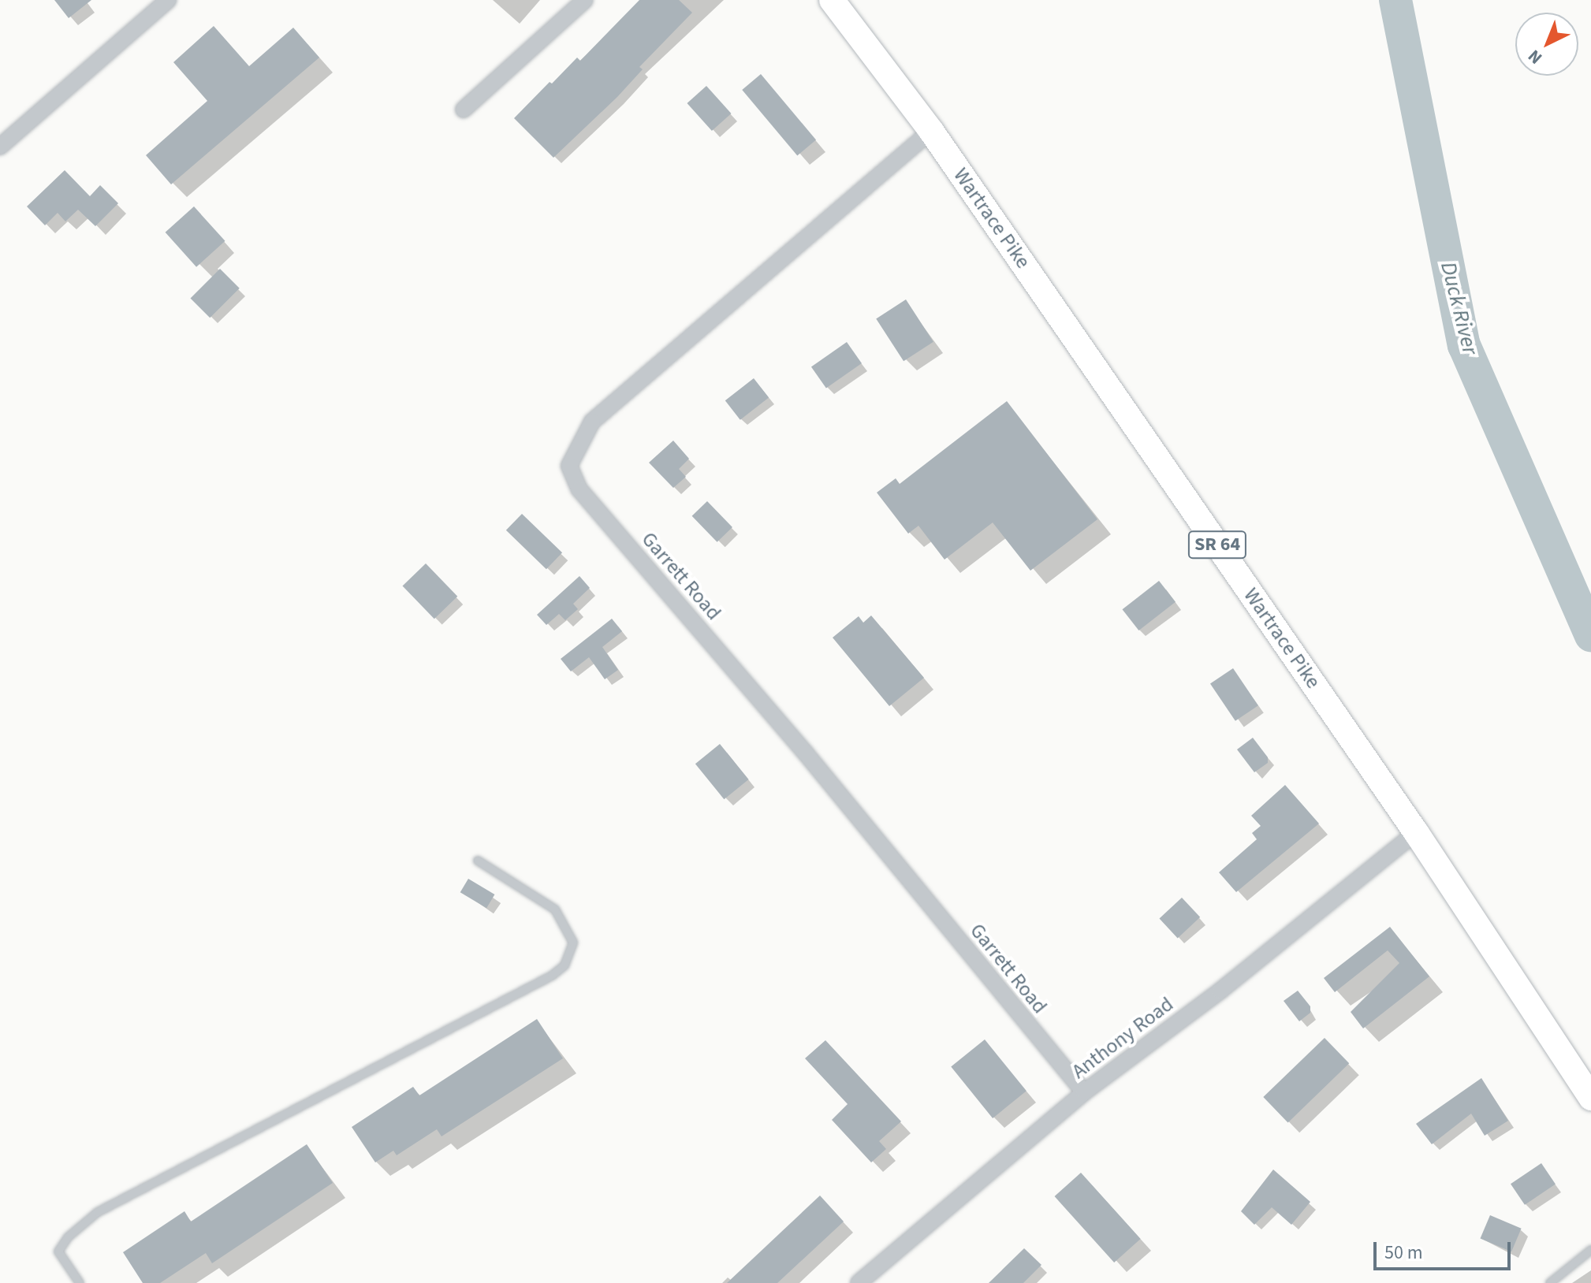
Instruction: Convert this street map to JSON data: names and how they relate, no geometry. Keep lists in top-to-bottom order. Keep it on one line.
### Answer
{"streets":{"main road":["Wartrace Pike","SR 64"],"street":["Garrett Road","Anthony Road"]},"crossings":[["Wartrace Pike","Garrett Road"],["Wartrace Pike","Anthony Road"],["Garrett Road","Anthony Road"]],"water":["Duck River"],"scale_bar":"50 m","north":"bottom left"}
